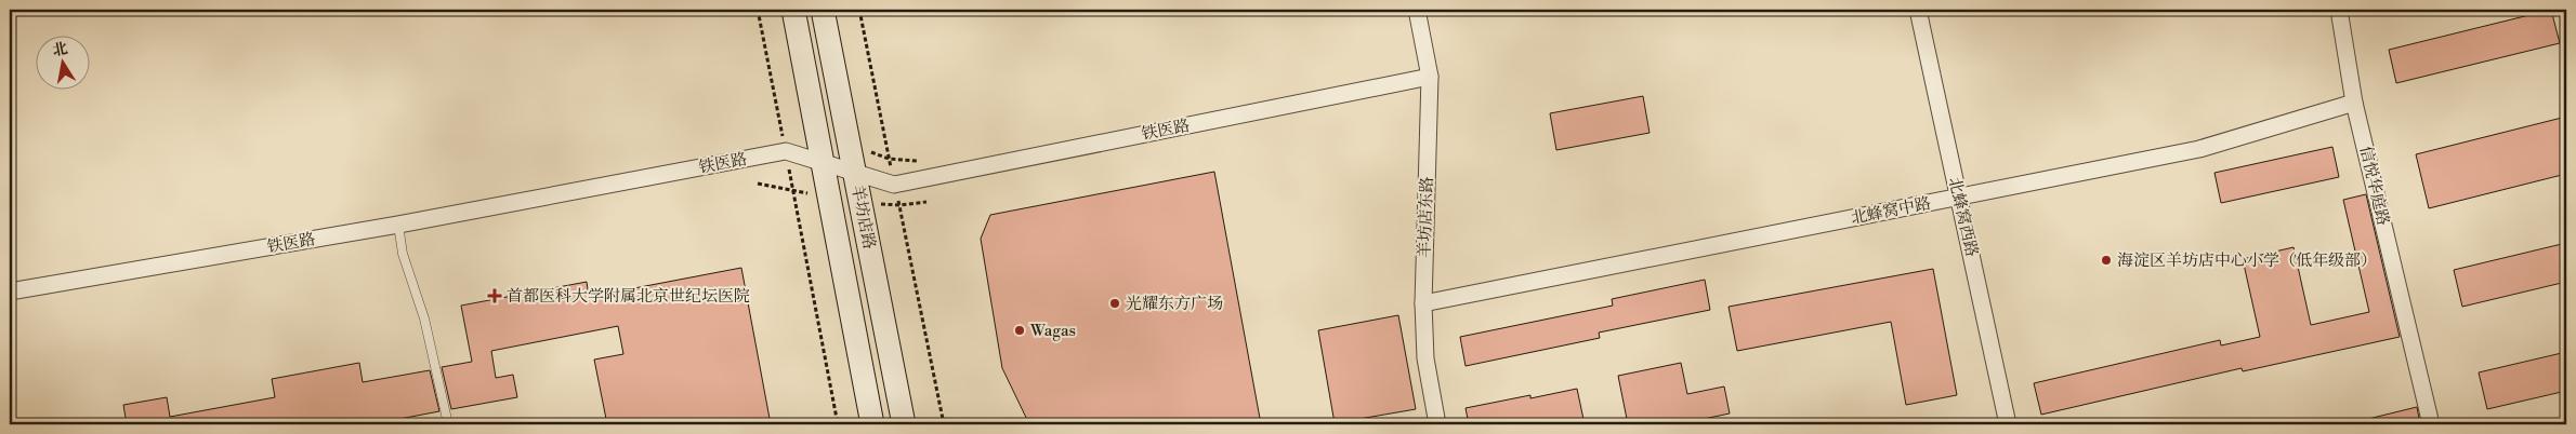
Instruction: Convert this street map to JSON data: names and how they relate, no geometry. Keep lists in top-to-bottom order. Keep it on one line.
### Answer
{"streets":{"main road":["羊坊店路"],"street":["铁医路","信悦华庭路","北蜂窝中路","羊坊店东路","北蜂窝西路"]},"crossings":[["铁医路","羊坊店路"],["铁医路","羊坊店东路"],["信悦华庭路","北蜂窝中路"],["北蜂窝中路","羊坊店东路"],["北蜂窝中路","北蜂窝西路"]],"places":{"other":["海淀区羊坊店中心小学（低年级部）","光耀东方广场","Wagas"],"health":["首都医科大学附属北京世纪坛医院"]},"north":"top"}
